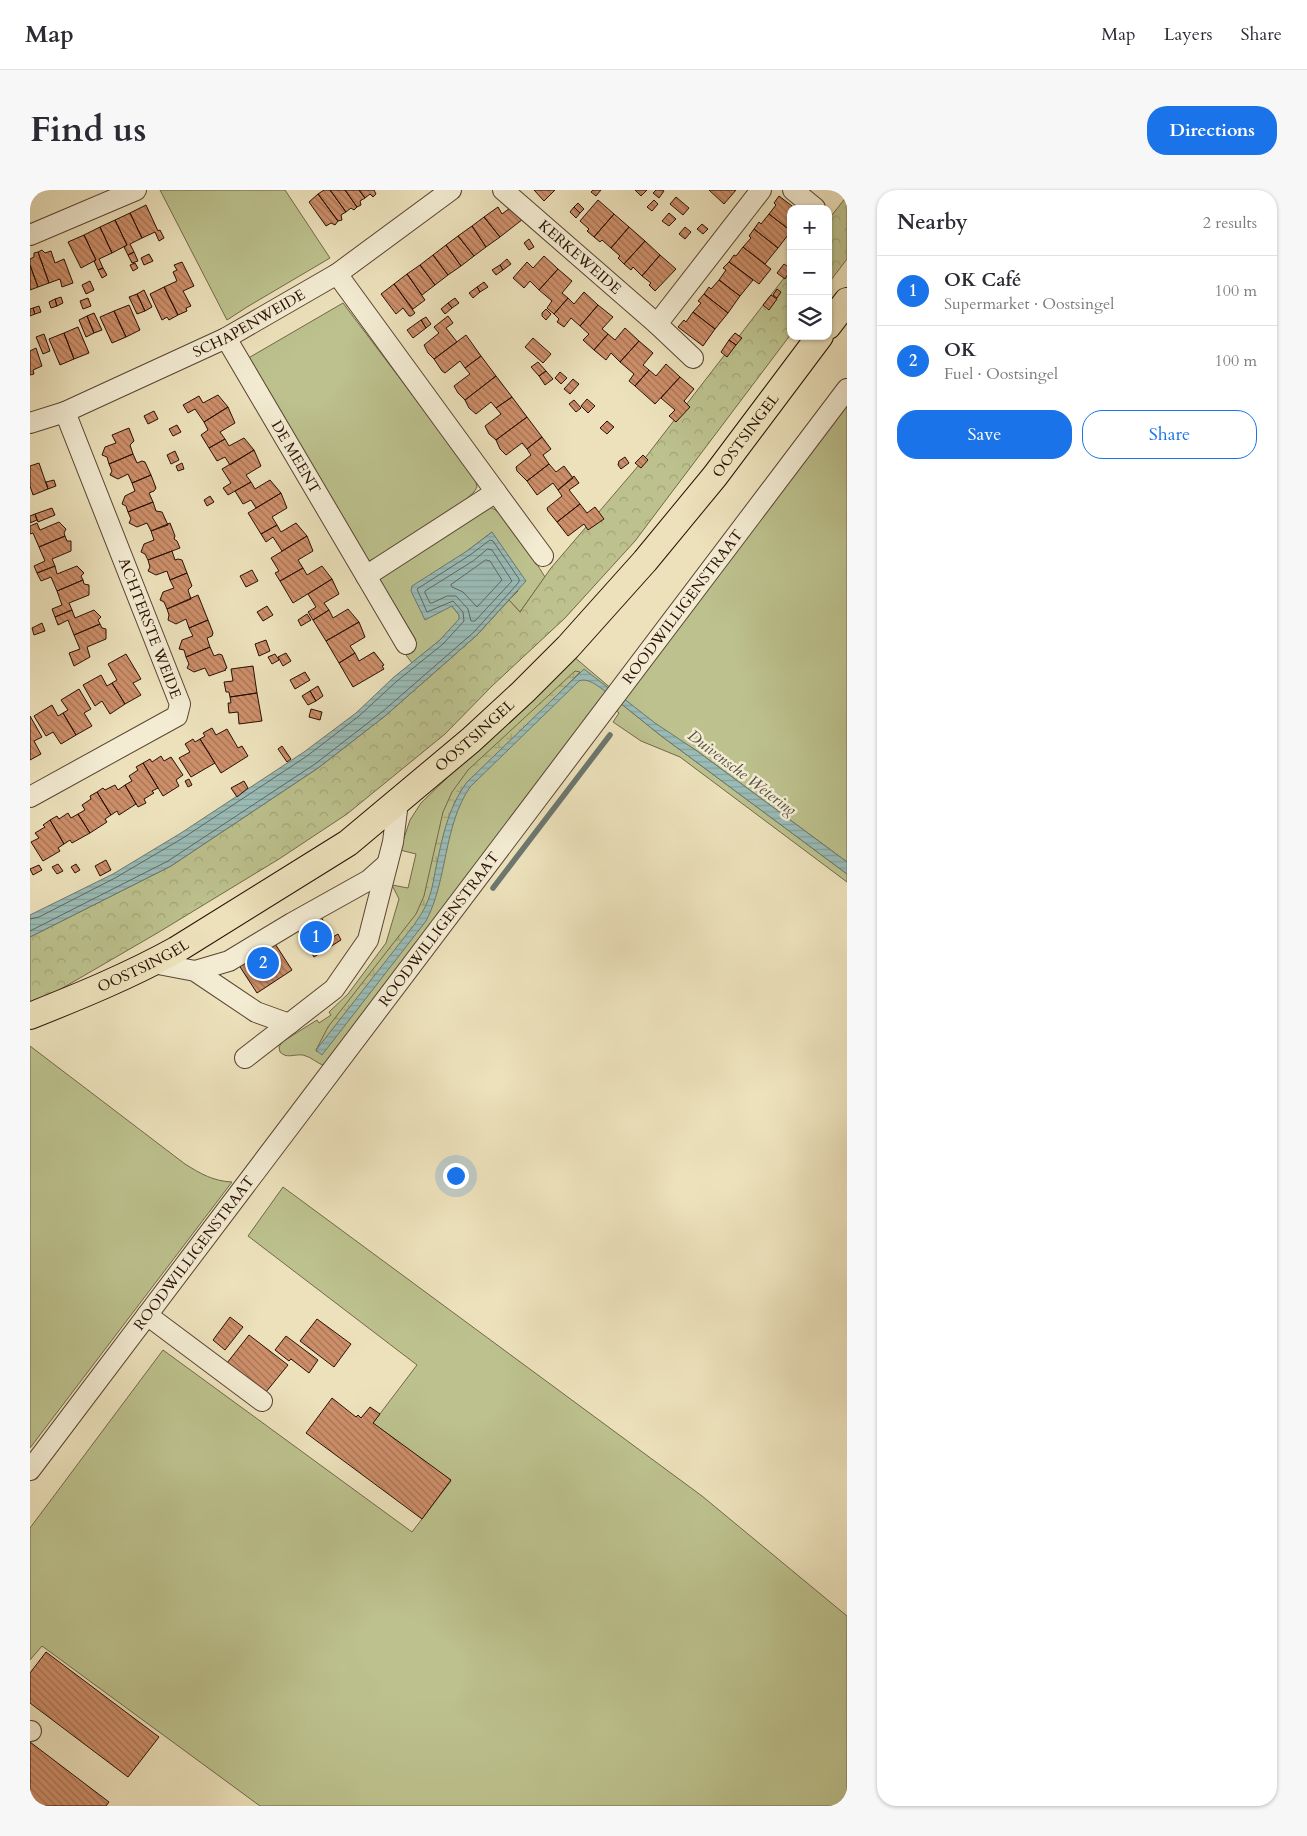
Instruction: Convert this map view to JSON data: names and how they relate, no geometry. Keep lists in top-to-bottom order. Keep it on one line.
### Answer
{"streets":{"main road":["OOSTSINGEL"],"street":["KERKEWEIDE","SCHAPENWEIDE","DE MEENT","ROODWILLIGENSTRAAT","ACHTERSTE WEIDE"]},"crossings":[["SCHAPENWEIDE","DE MEENT"],["SCHAPENWEIDE","ACHTERSTE WEIDE"]],"water":["Duivensche Wetering"],"page":{"header":"Map","nav":["Map","Layers","Share"],"title":"Find us","buttons":["Directions",["Save","Share"]],"heading":["Nearby","2 results"],"map_buttons":["+","−"],"list":[{"mark":"1","name":"OK Café","note":"Supermarket · Oostsingel","value":"100 m"},{"mark":"2","name":"OK","note":"Fuel · Oostsingel","value":"100 m"}],"pins":["1","2"]}}
